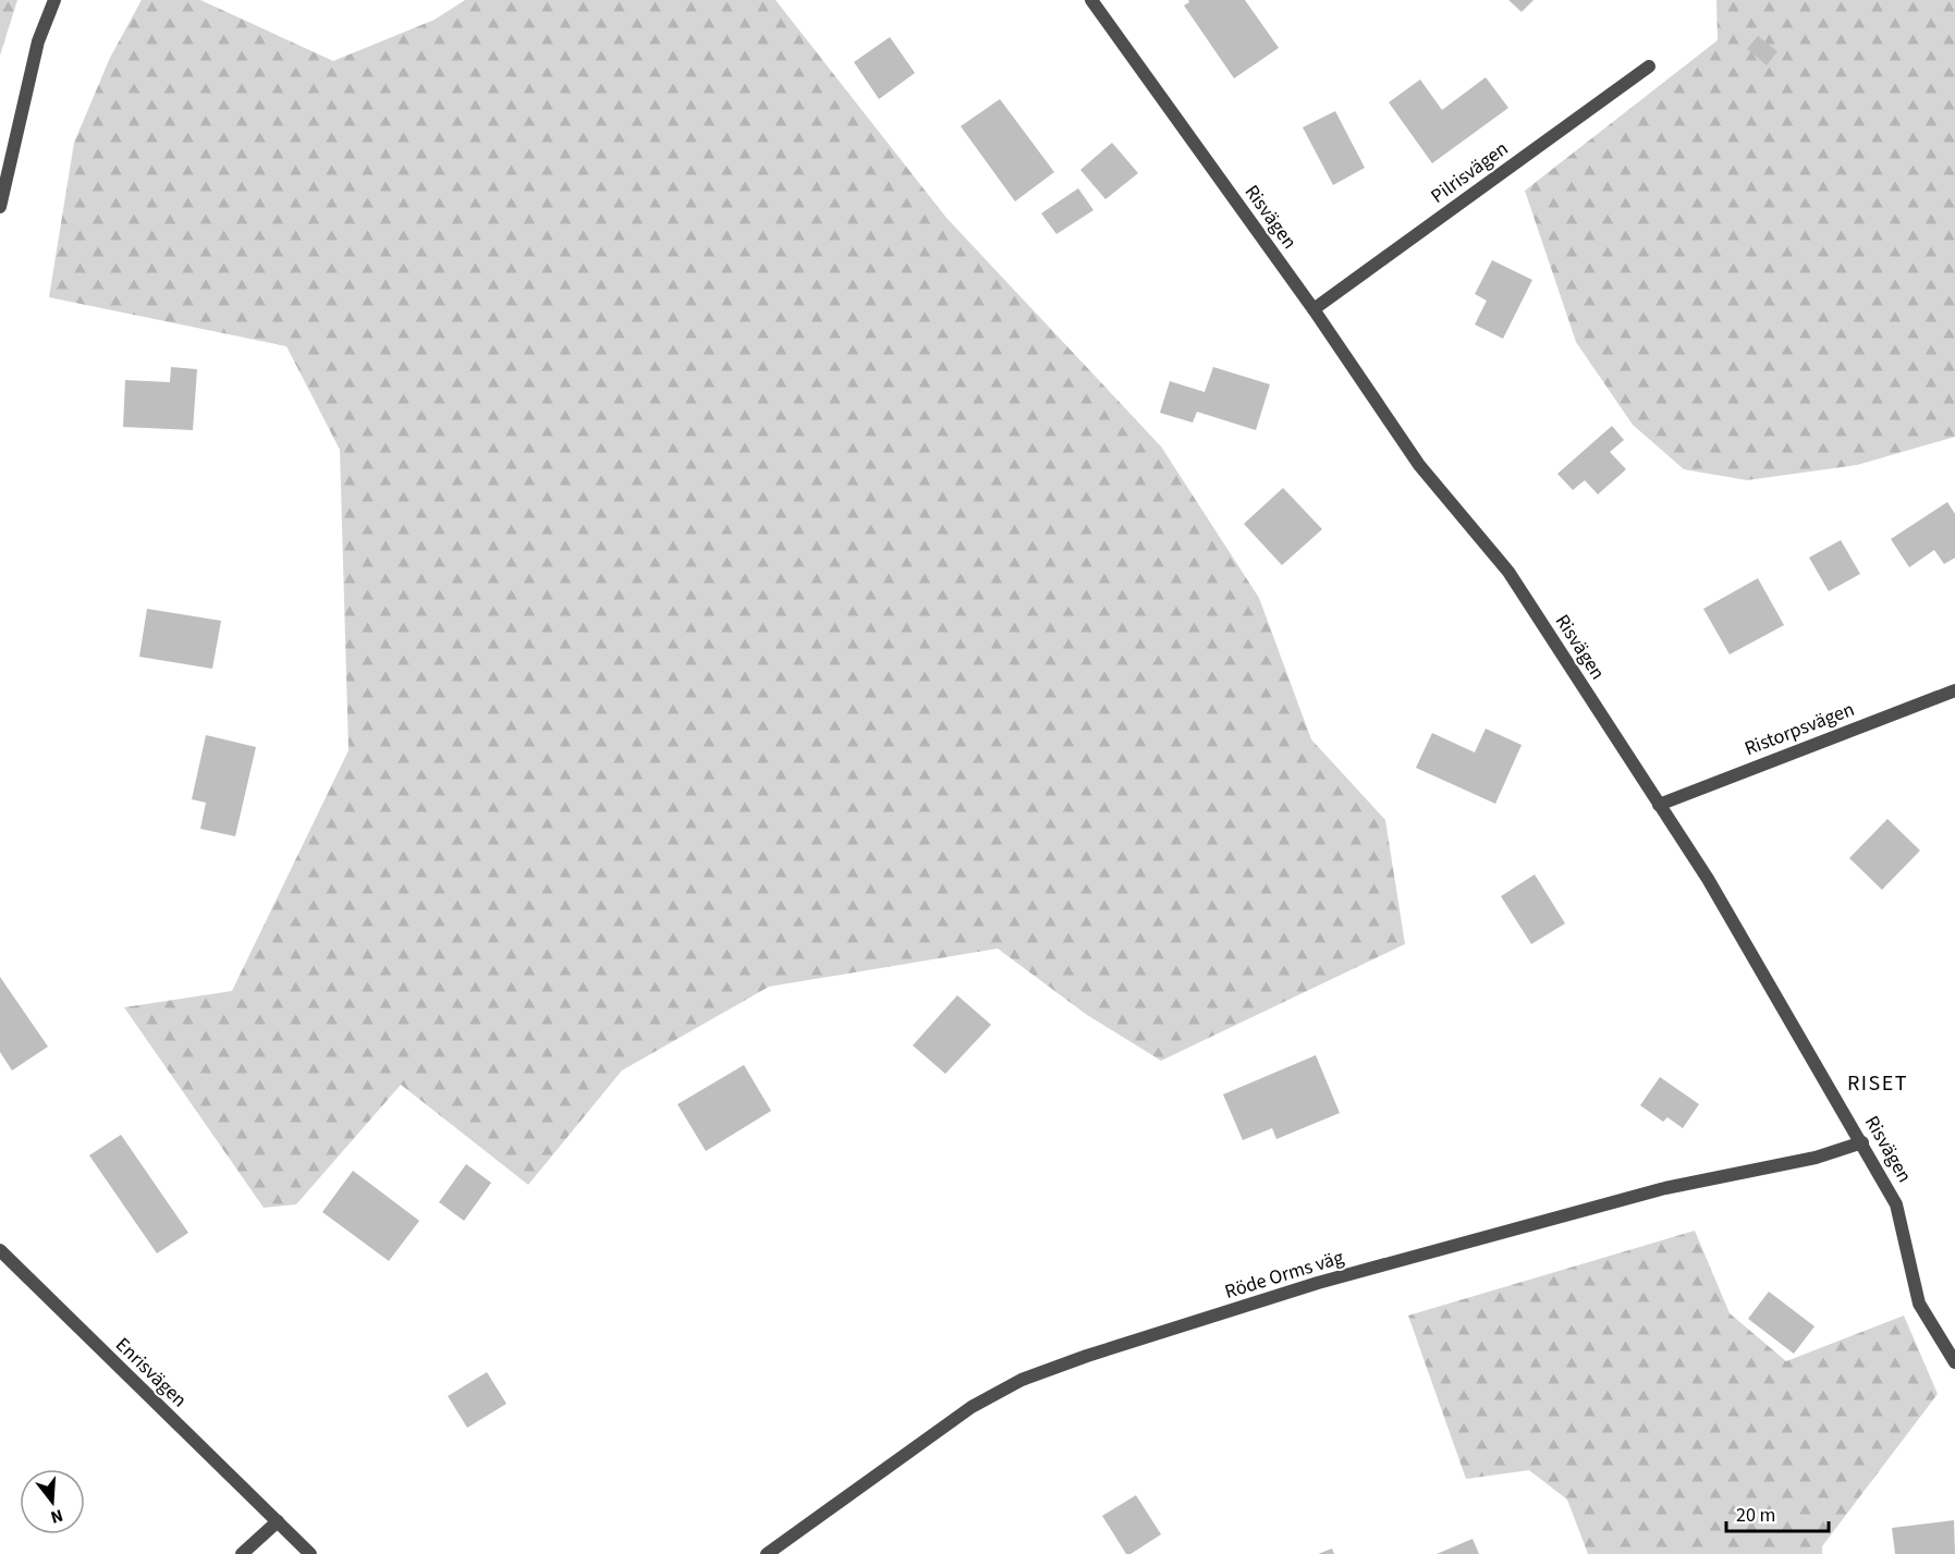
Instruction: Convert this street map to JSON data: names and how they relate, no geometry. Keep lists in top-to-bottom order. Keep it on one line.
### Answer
{"streets":{"street":["Pilrisvägen","Risvägen","Ristorpsvägen","Röde Orms väg","Enrisvägen"]},"crossings":[["Pilrisvägen","Risvägen"],["Risvägen","Ristorpsvägen"],["Risvägen","Röde Orms väg"]],"districts":["RISET"],"scale_bar":"20 m","north":"bottom"}
